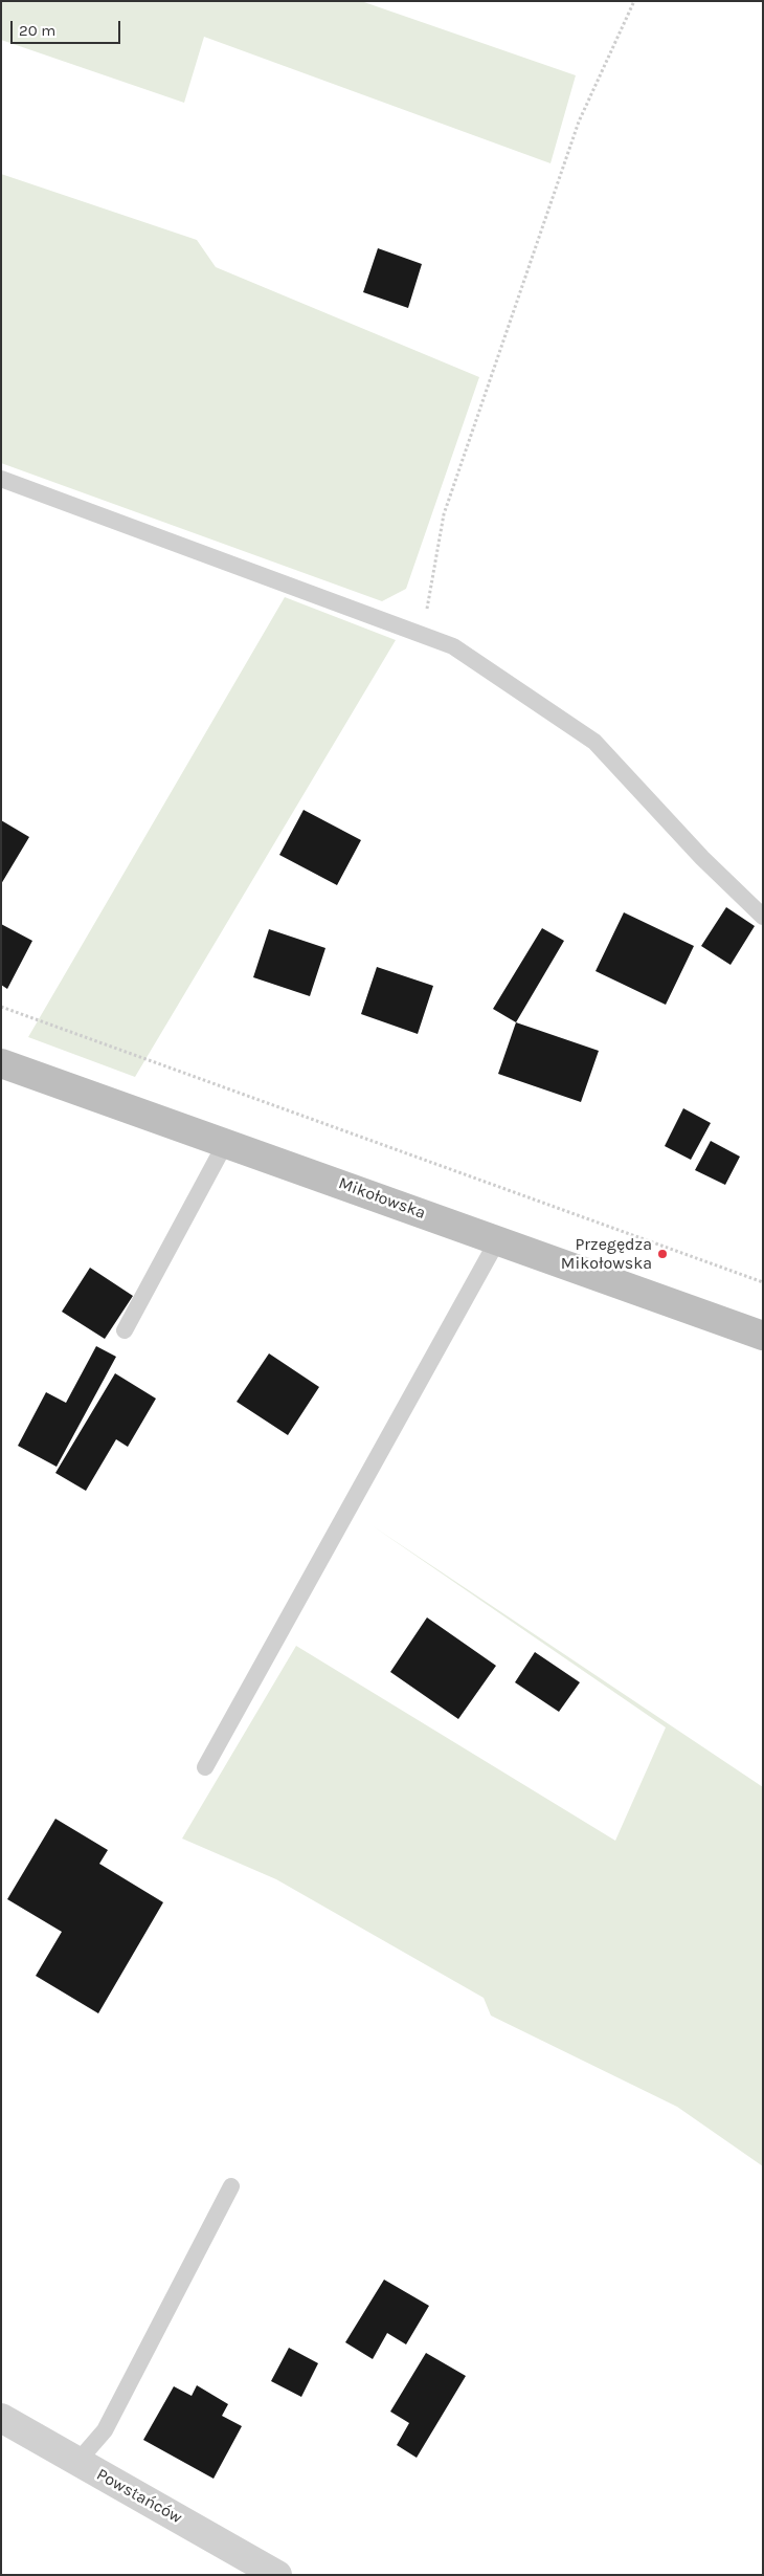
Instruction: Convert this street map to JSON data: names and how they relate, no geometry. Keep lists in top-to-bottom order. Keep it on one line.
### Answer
{"streets":{"main road":["Mikołowska"],"street":["Powstańców"]},"places":["Przegędza Mikołowska"],"scale_bar":"20 m"}
